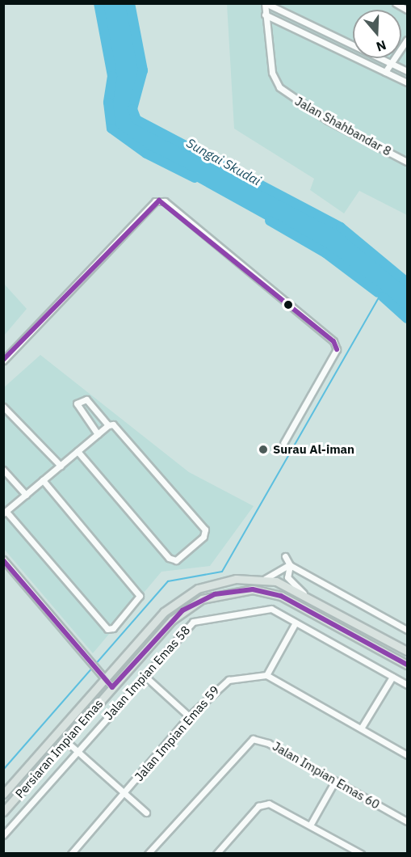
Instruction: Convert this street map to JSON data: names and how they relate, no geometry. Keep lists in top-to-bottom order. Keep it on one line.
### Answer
{"streets":{"main road":["Persiaran Impian Emas"],"street":["Jalan Shahbandar 8","Jalan Impian Emas 58","Jalan Impian Emas 59","Jalan Impian Emas 60"]},"water":["Sungai Skudai"],"places":["Surau Al-iman"],"north":"bottom"}
